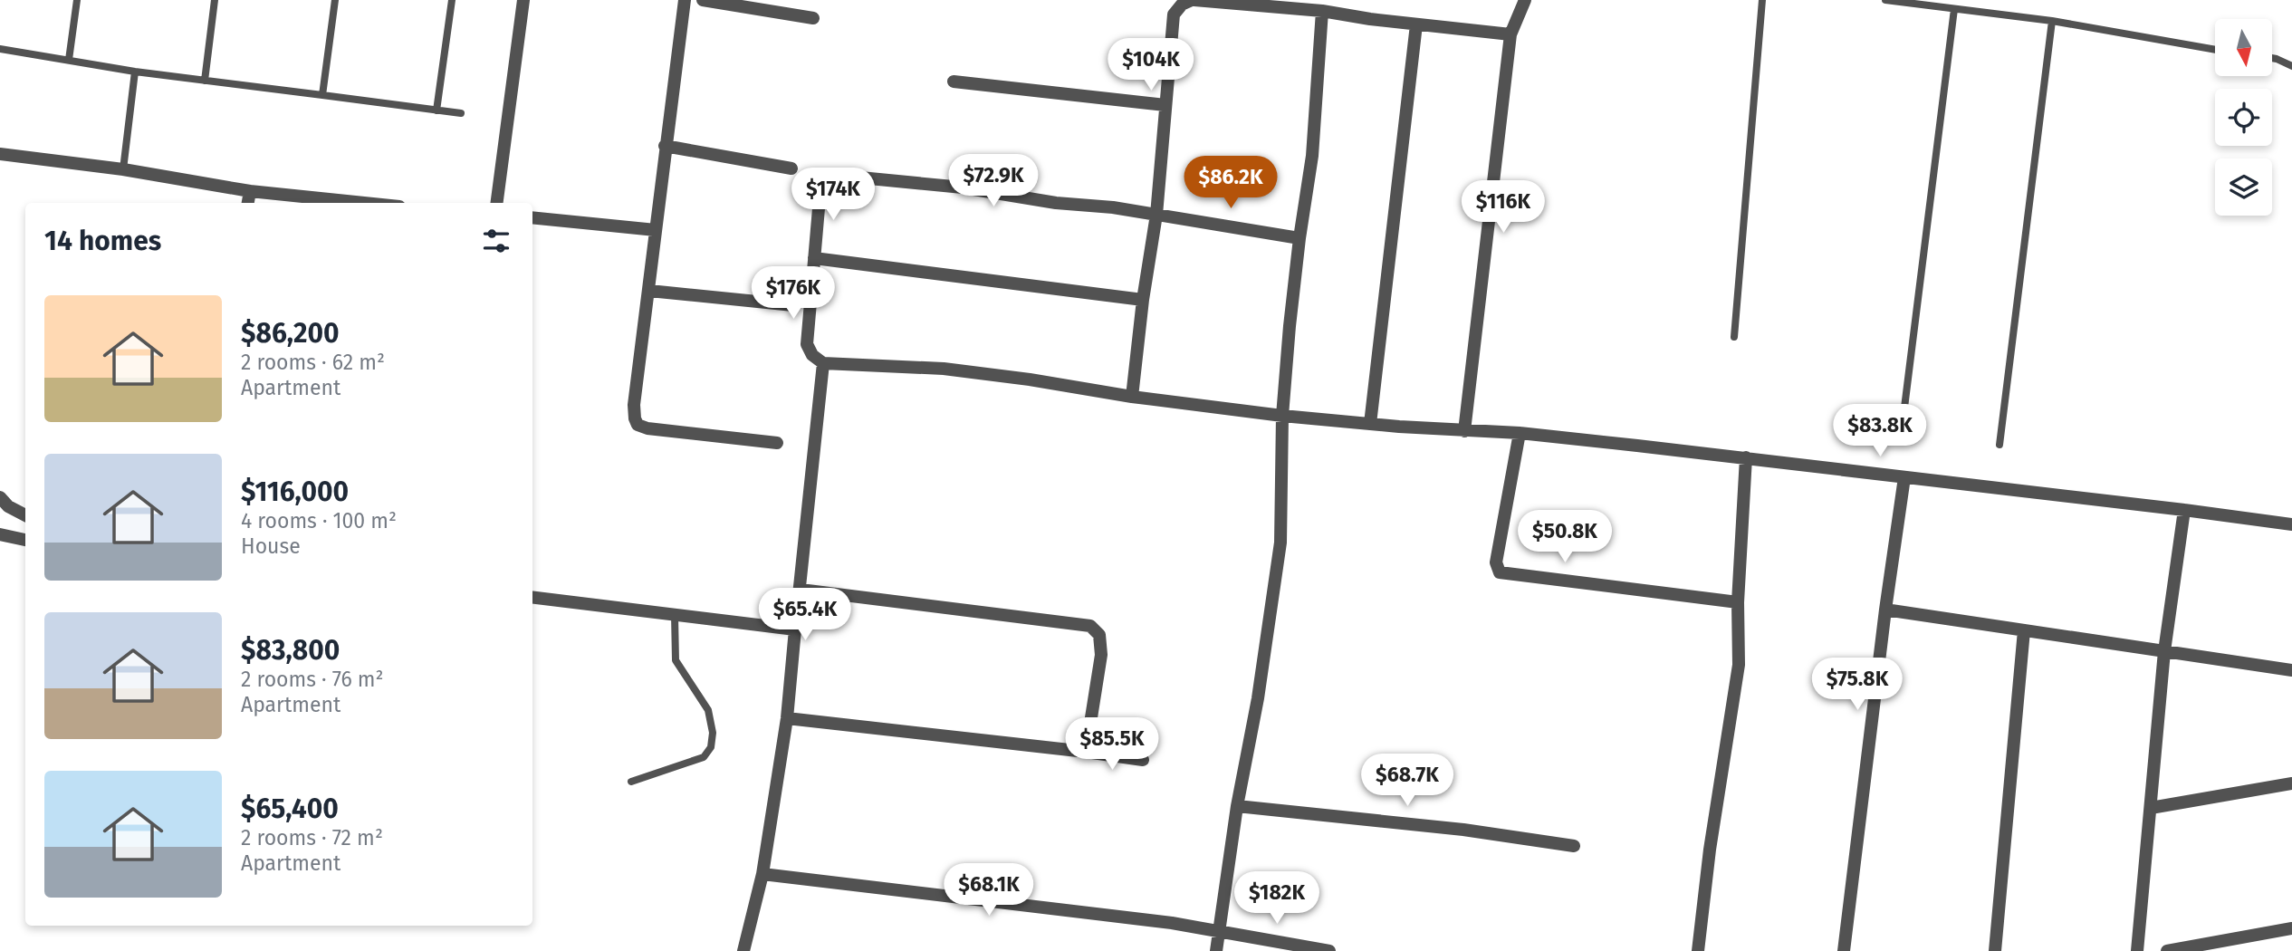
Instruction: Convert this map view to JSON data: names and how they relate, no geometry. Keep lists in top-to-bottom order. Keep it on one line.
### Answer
{"north":"bottom","page":{"price":["$104K","$72.9K","$86.2K","$174K","$116K","$176K","$83.8K","$50.8K","$65.4K","$75.8K","$85.5K","$68.7K","$68.1K","$182K"],"heading":"14 homes","list":[{"name":"$86,200","note":"2 rooms · 62 m² · Apartment"},{"name":"$116,000","note":"4 rooms · 100 m² · House"},{"name":"$83,800","note":"2 rooms · 76 m² · Apartment"},{"name":"$65,400","note":"2 rooms · 72 m² · Apartment"}]}}
